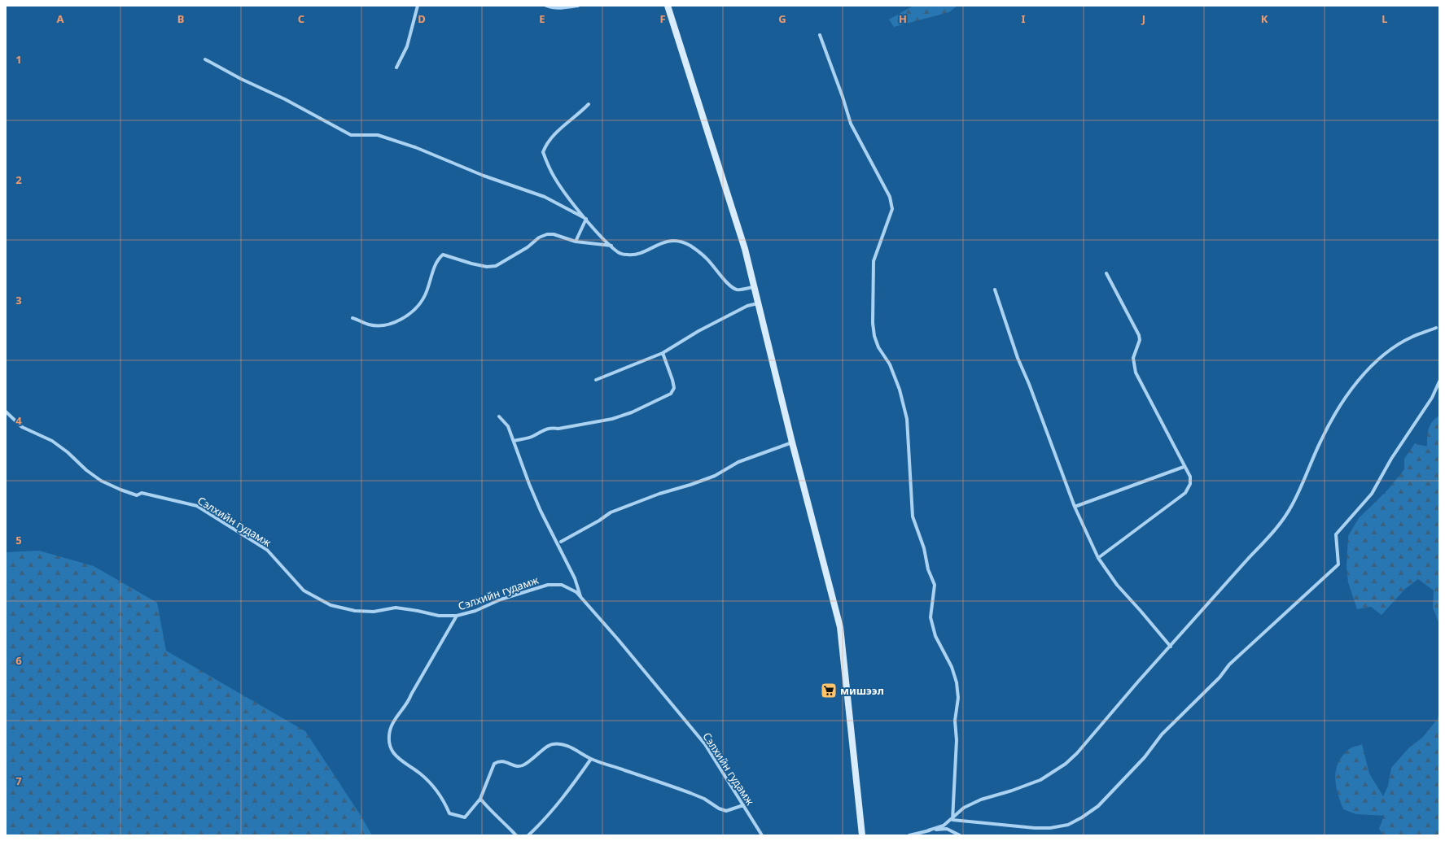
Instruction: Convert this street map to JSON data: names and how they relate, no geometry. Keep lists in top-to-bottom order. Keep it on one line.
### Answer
{"streets":{"street":["Сэлхийн гудамж"]},"places":{"supermarket":["мишээл"]},"grid":{"columns":["A","B","C","D","E","F","G","H","I","J","K","L"],"rows":["1","2","3","4","5","6","7"]}}
